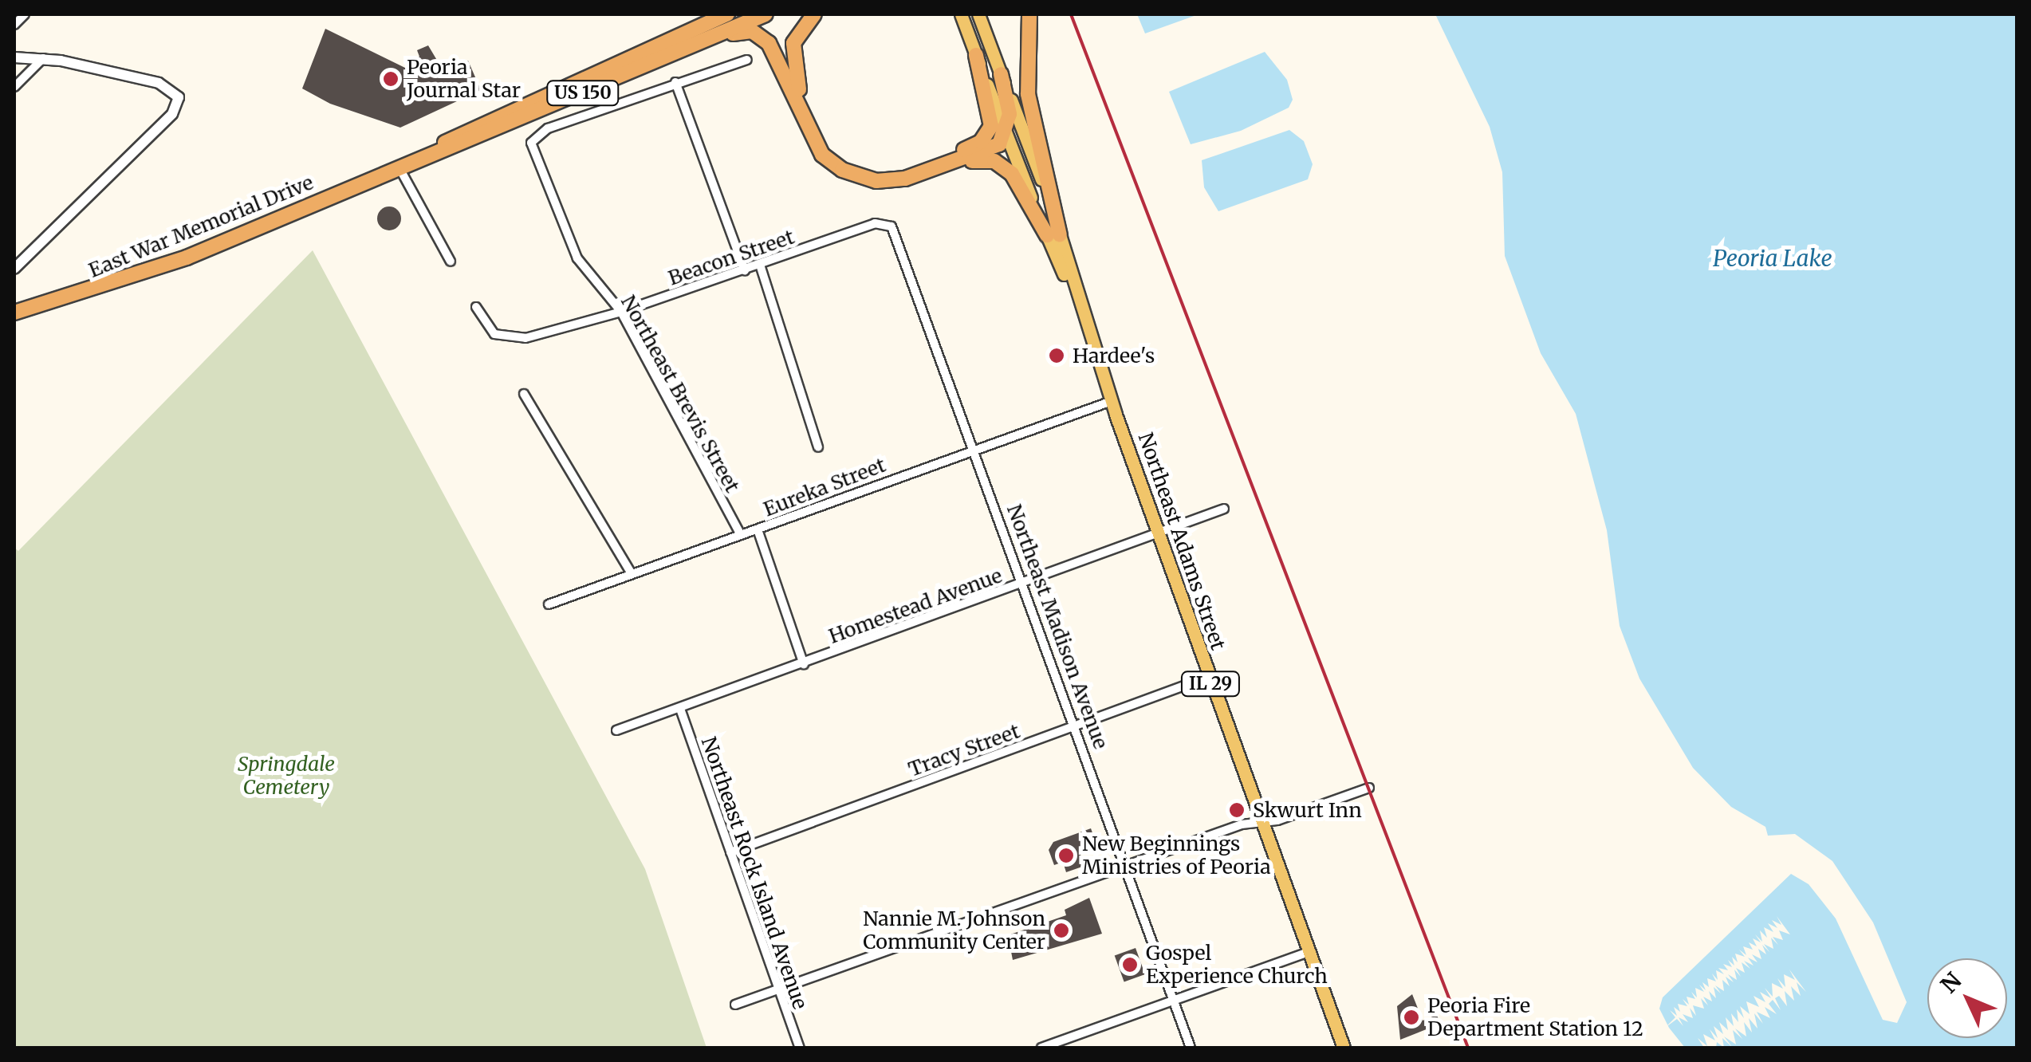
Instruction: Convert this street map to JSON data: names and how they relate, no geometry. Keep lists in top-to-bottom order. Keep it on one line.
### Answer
{"streets":{"highway":["US 150","East War Memorial Drive"],"main road":["Northeast Adams Street","IL 29"],"street":["Beacon Street","Northeast Brevis Street","Eureka Street","Homestead Avenue","Northeast Madison Avenue","Tracy Street","Northeast Rock Island Avenue"]},"crossings":[["Beacon Street","Northeast Brevis Street"],["Beacon Street","Northeast Madison Avenue"],["Northeast Brevis Street","Eureka Street"],["Eureka Street","Northeast Adams Street"],["Eureka Street","Northeast Madison Avenue"],["Northeast Adams Street","Homestead Avenue"],["Northeast Adams Street","Tracy Street"],["Homestead Avenue","Northeast Madison Avenue"],["Homestead Avenue","Northeast Rock Island Avenue"],["Northeast Madison Avenue","Tracy Street"],["Tracy Street","Northeast Rock Island Avenue"]],"water":["Peoria Lake"],"parks":["Springdale Cemetery"],"places":["Peoria Journal Star","Hardee's","Skwurt Inn","New Beginnings Ministries of Peoria","Nannie M. Johnson Community Center","Gospel Experience Church","Peoria Fire Department Station 12"],"north":"top left"}
